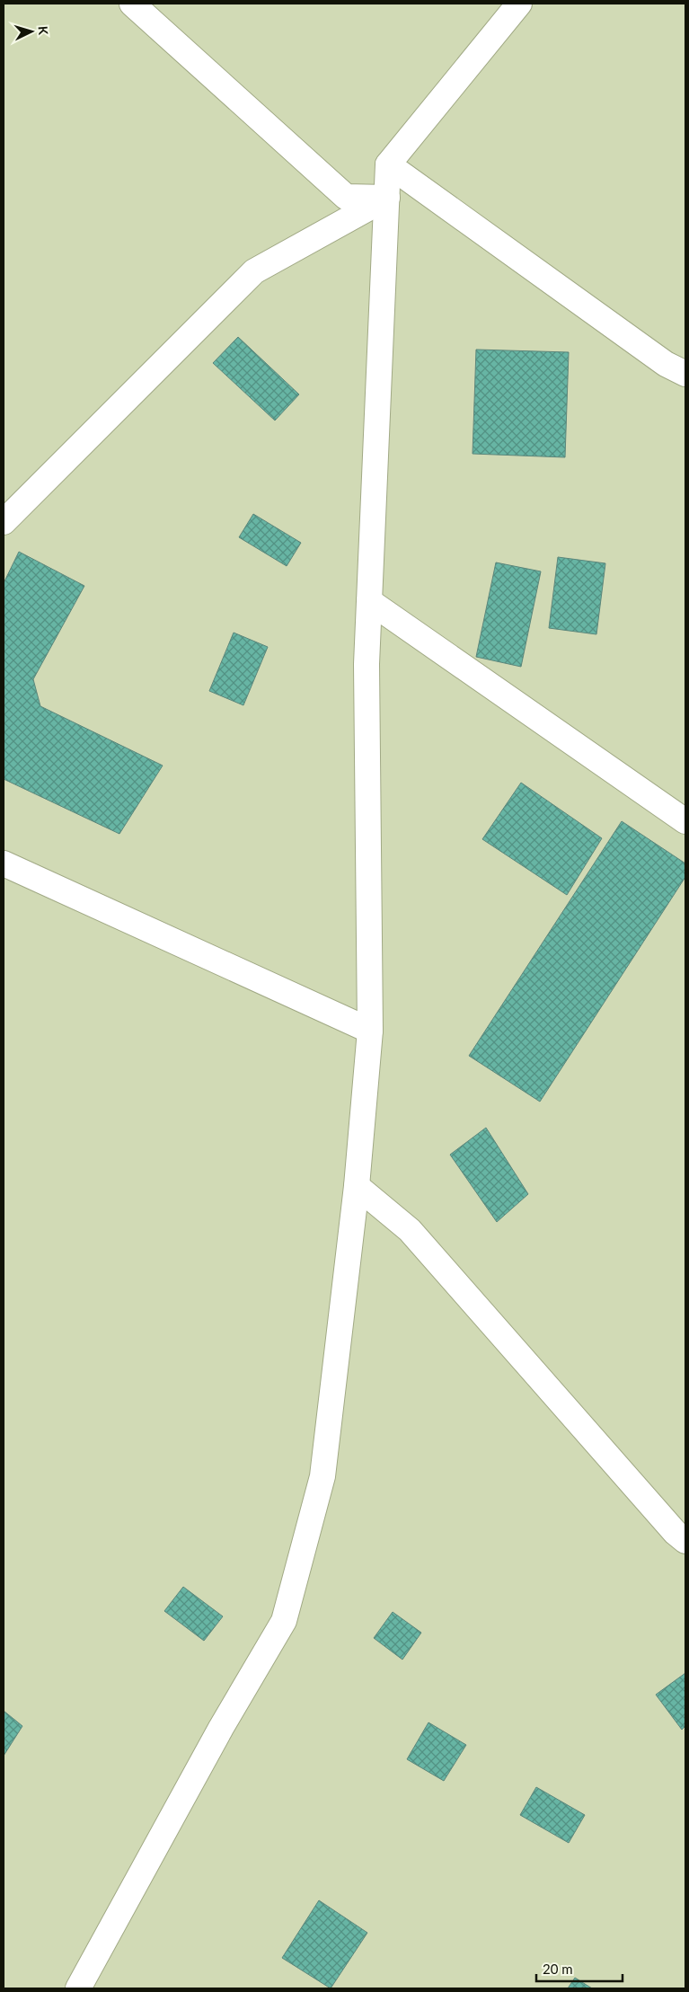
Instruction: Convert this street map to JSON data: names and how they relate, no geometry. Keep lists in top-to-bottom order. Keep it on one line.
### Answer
{"scale_bar":"20 m","north":"right"}
